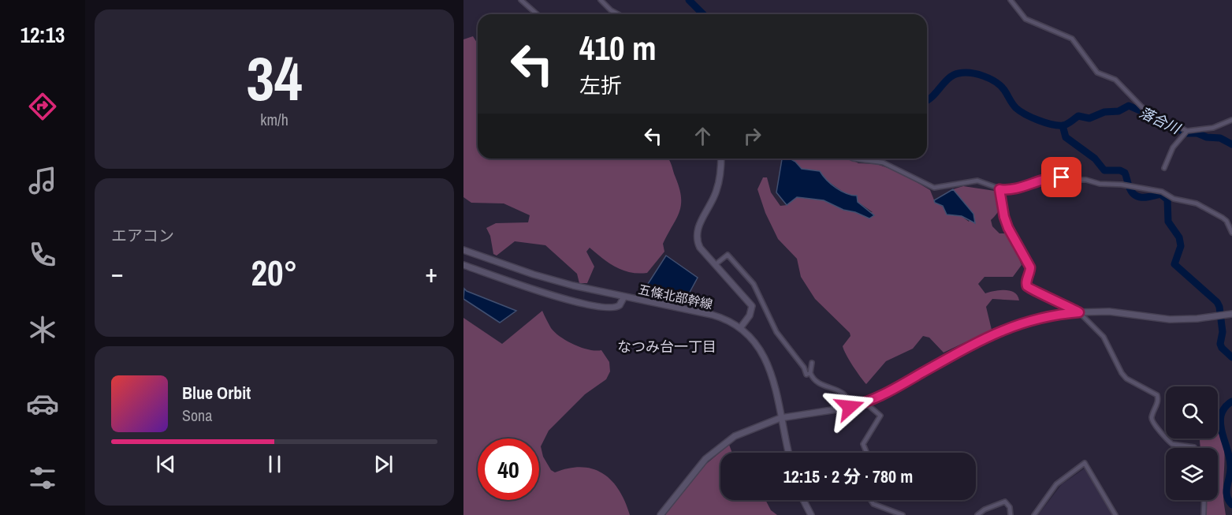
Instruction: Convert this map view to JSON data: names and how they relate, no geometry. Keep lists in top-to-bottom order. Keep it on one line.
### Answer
{"streets":{"street":["五條北部幹線"]},"districts":["なつみ台一丁目"],"water":["落合川"],"page":{"tabs":"12:13","tile":[["34","km/h"],"エアコン"],"turn":["410 m","左折"],"heat":["−","20°","+"],"song":["Blue Orbit","Sona"],"limit":"40","trip":"12:15 · 2 分 · 780 m"}}
